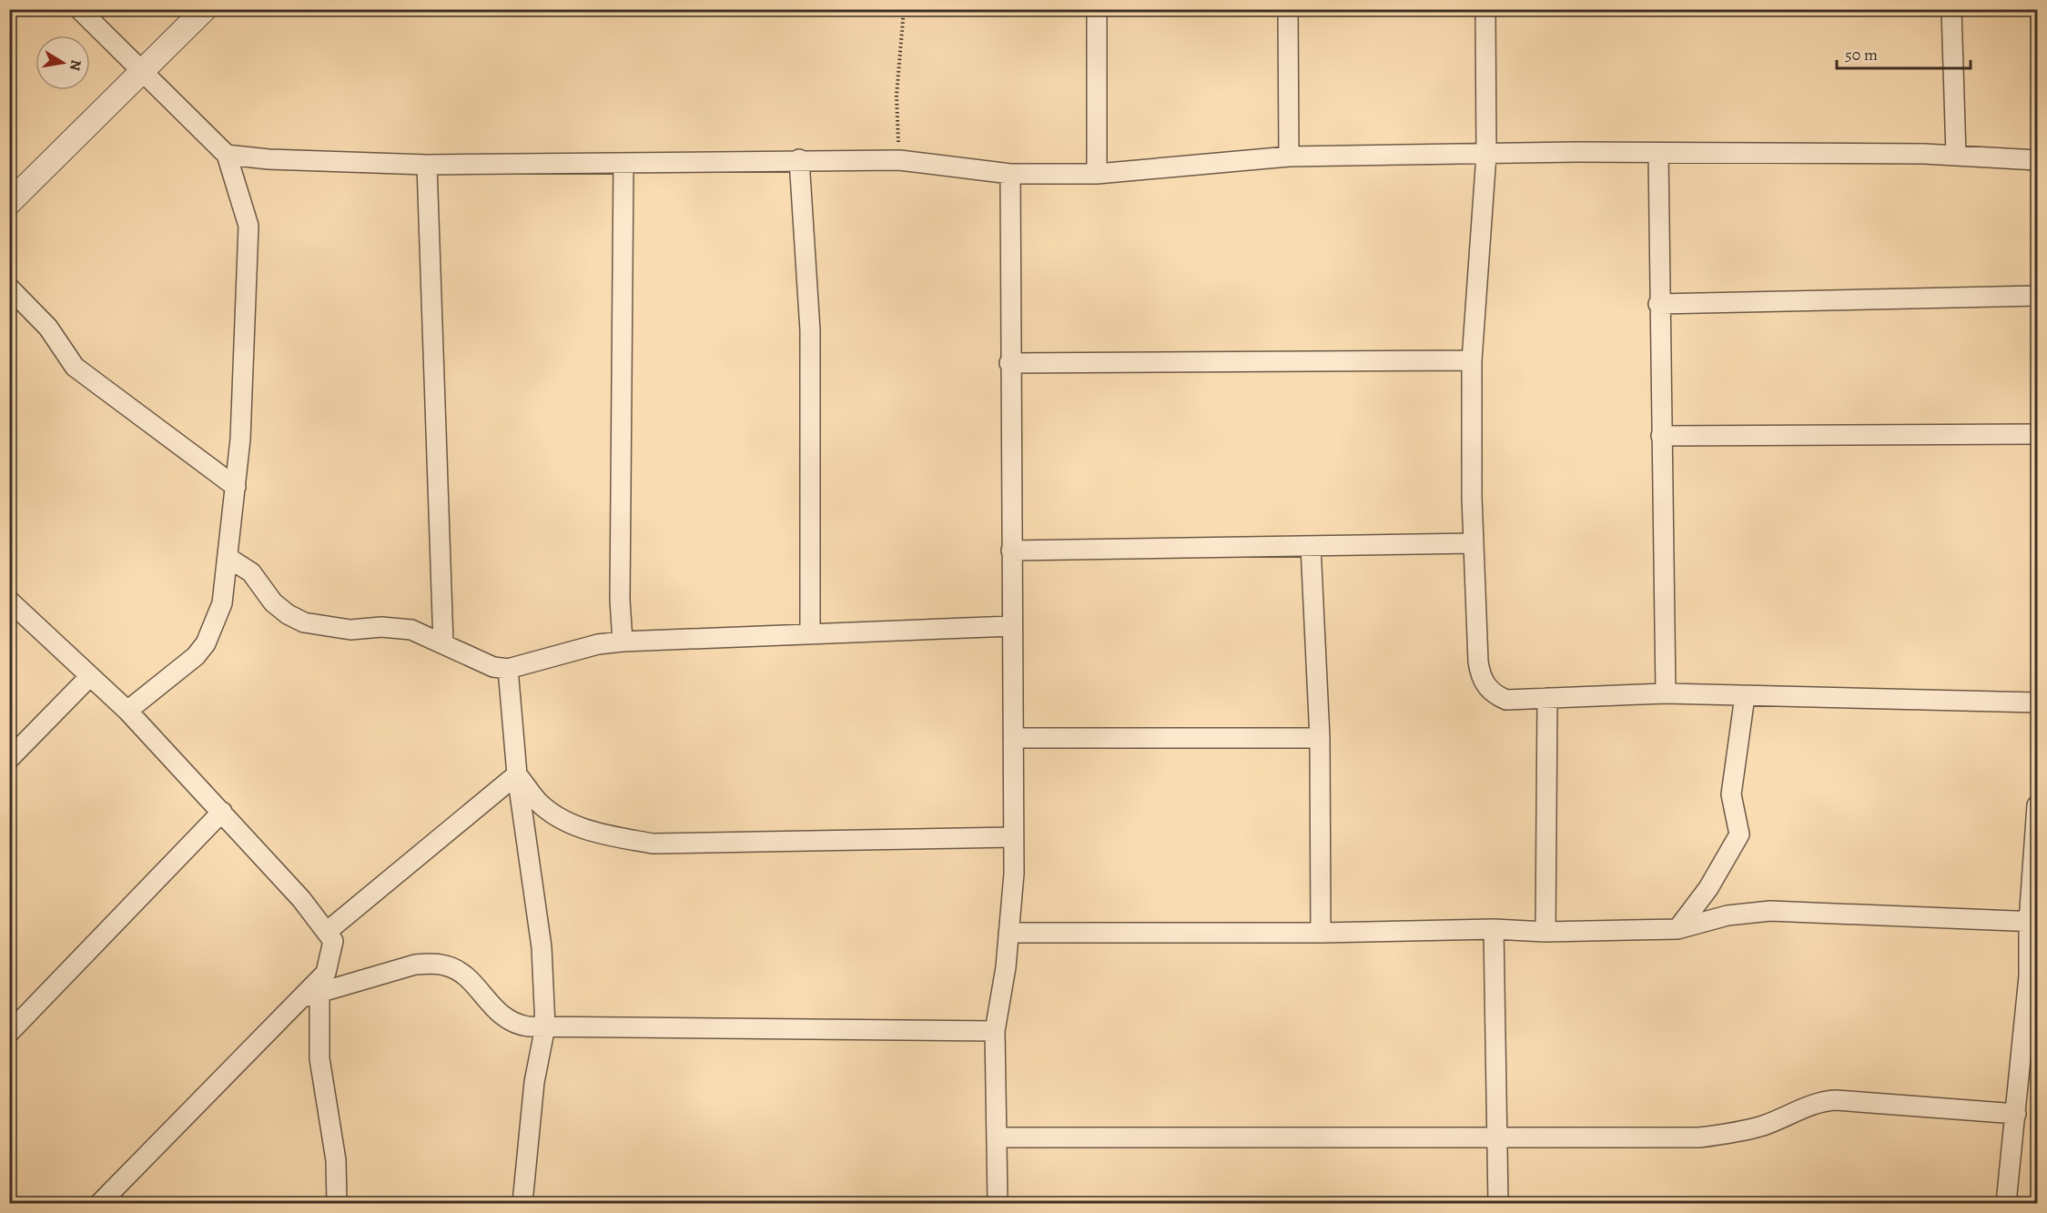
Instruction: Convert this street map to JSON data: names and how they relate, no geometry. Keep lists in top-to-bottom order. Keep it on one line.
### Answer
{"scale_bar":"50 m","north":"right"}
